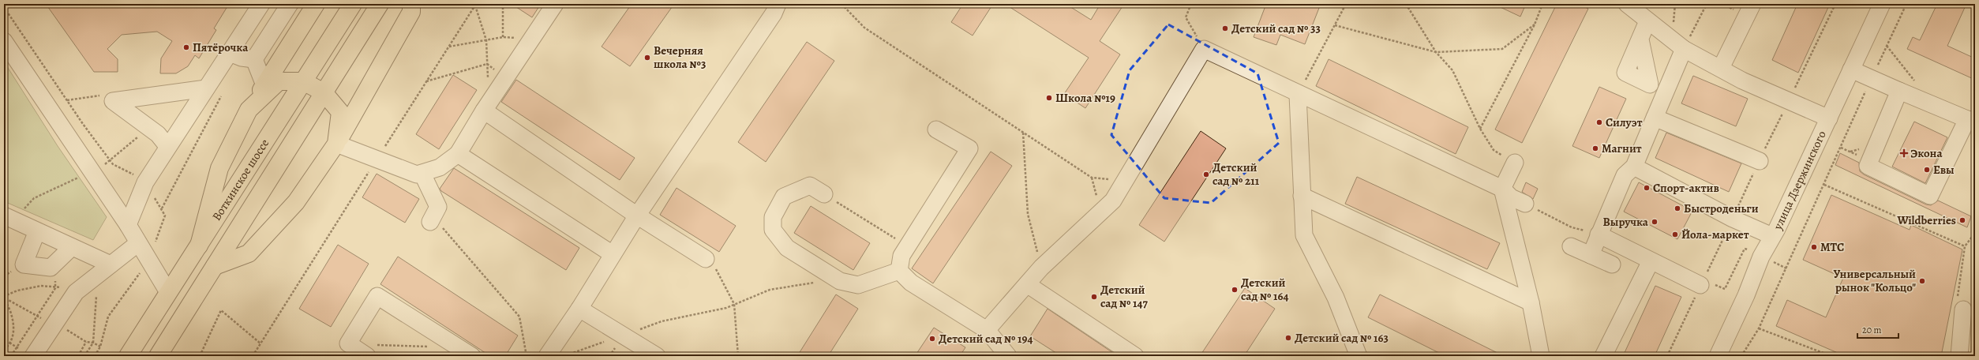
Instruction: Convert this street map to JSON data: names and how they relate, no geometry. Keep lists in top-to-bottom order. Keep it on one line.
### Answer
{"streets":{"main road":["Воткинское шоссе"],"street":["улица Дзержинского"]},"places":{"other":["Детский сад № 33","Пятёрочка","Вечерняя школа №3","Школа №19","Силуэт","Магнит","Евы","Детский сад № 211","Спорт-актив","Быстроденьги","Wildberries","Выручка","Йола-маркет","МТС","Универсальный рынок \"Кольцо\"","Детский сад № 164","Детский сад № 147","Детский сад № 163","Детский сад № 194"],"health":["Экона"]},"scale_bar":"20 m"}
